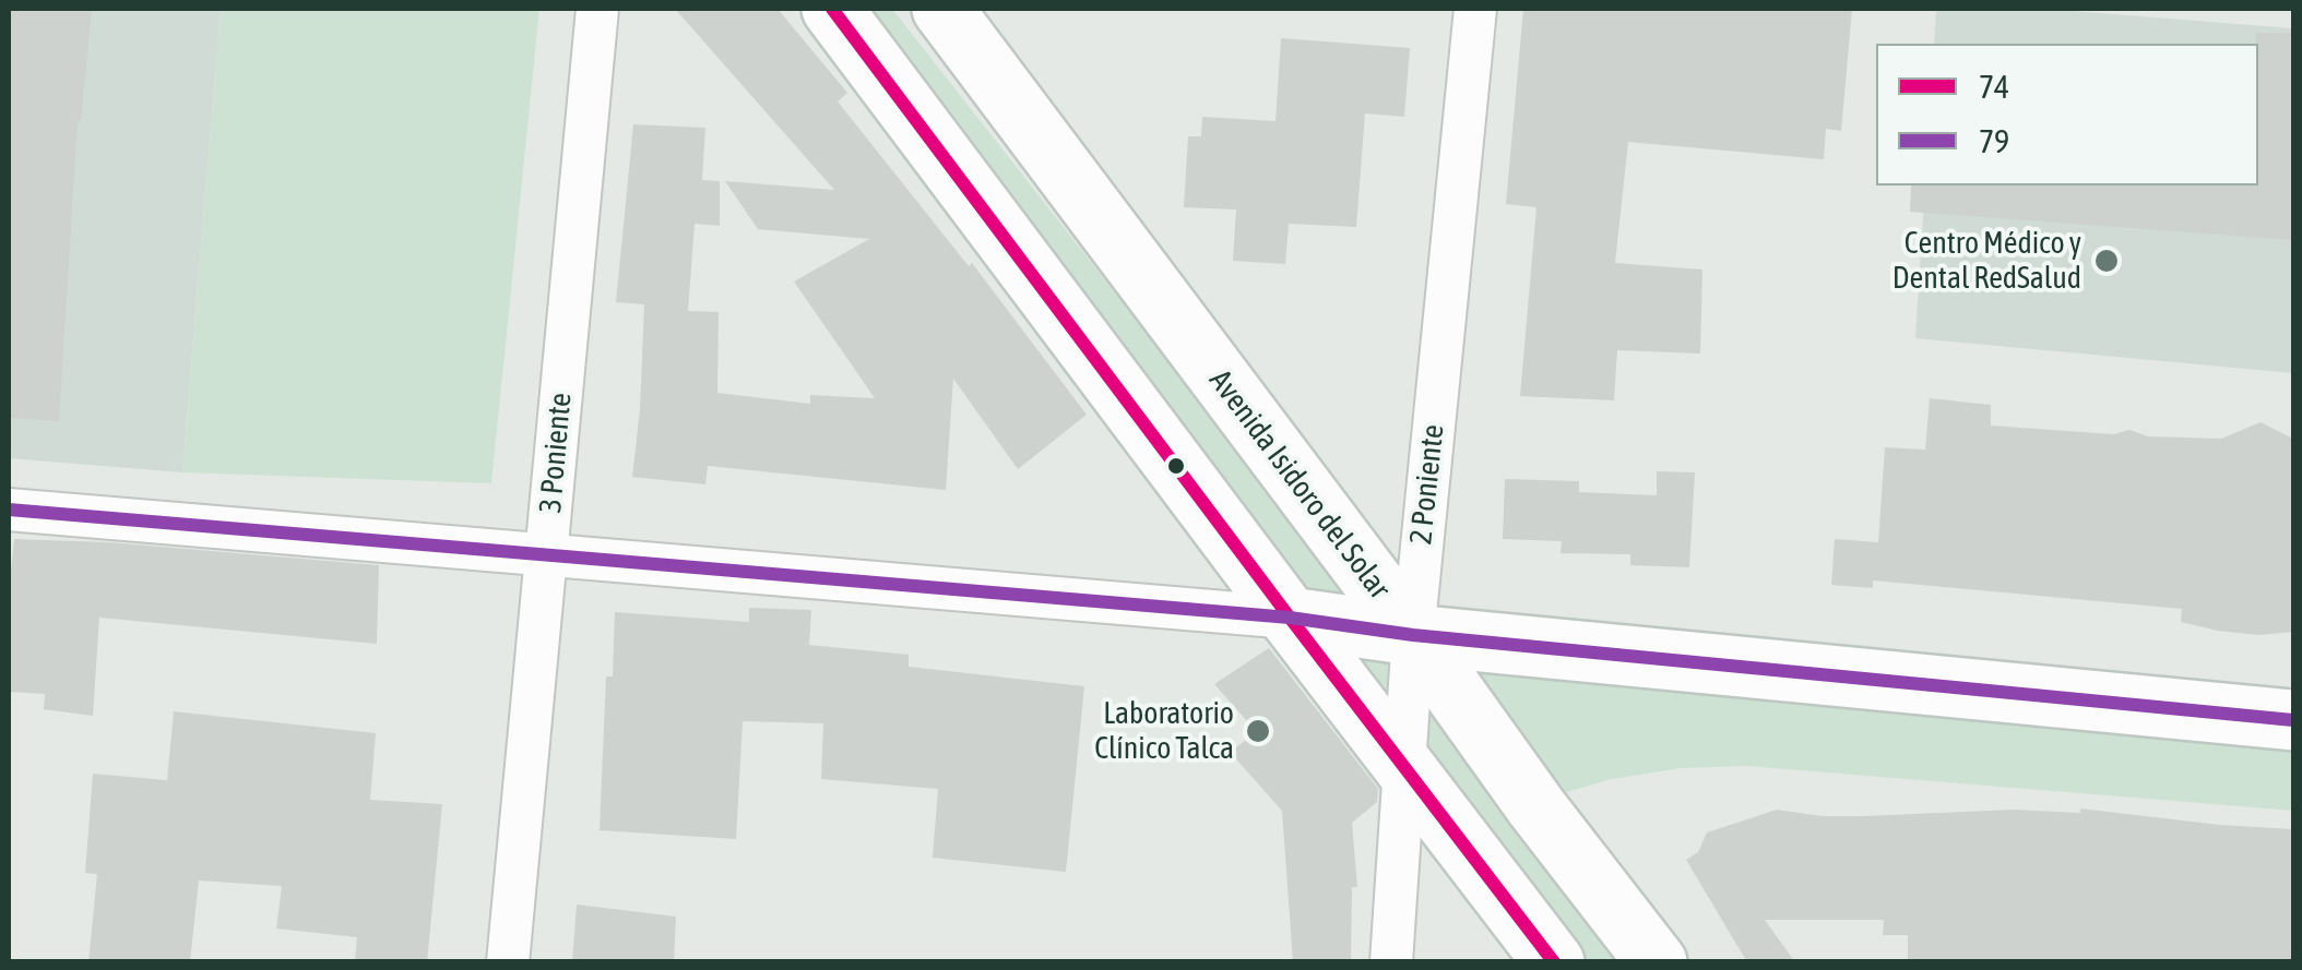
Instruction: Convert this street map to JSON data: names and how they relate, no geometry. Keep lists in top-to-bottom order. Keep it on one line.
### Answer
{"streets":{"main road":["Avenida Isidoro del Solar"],"street":["3 Poniente","2 Poniente"]},"crossings":[["Avenida Isidoro del Solar","2 Poniente"]],"places":["Centro Médico y Dental RedSalud","Laboratorio Clínico Talca"],"lines":["transit line 74","transit line 79"],"legend":["74","79"]}
